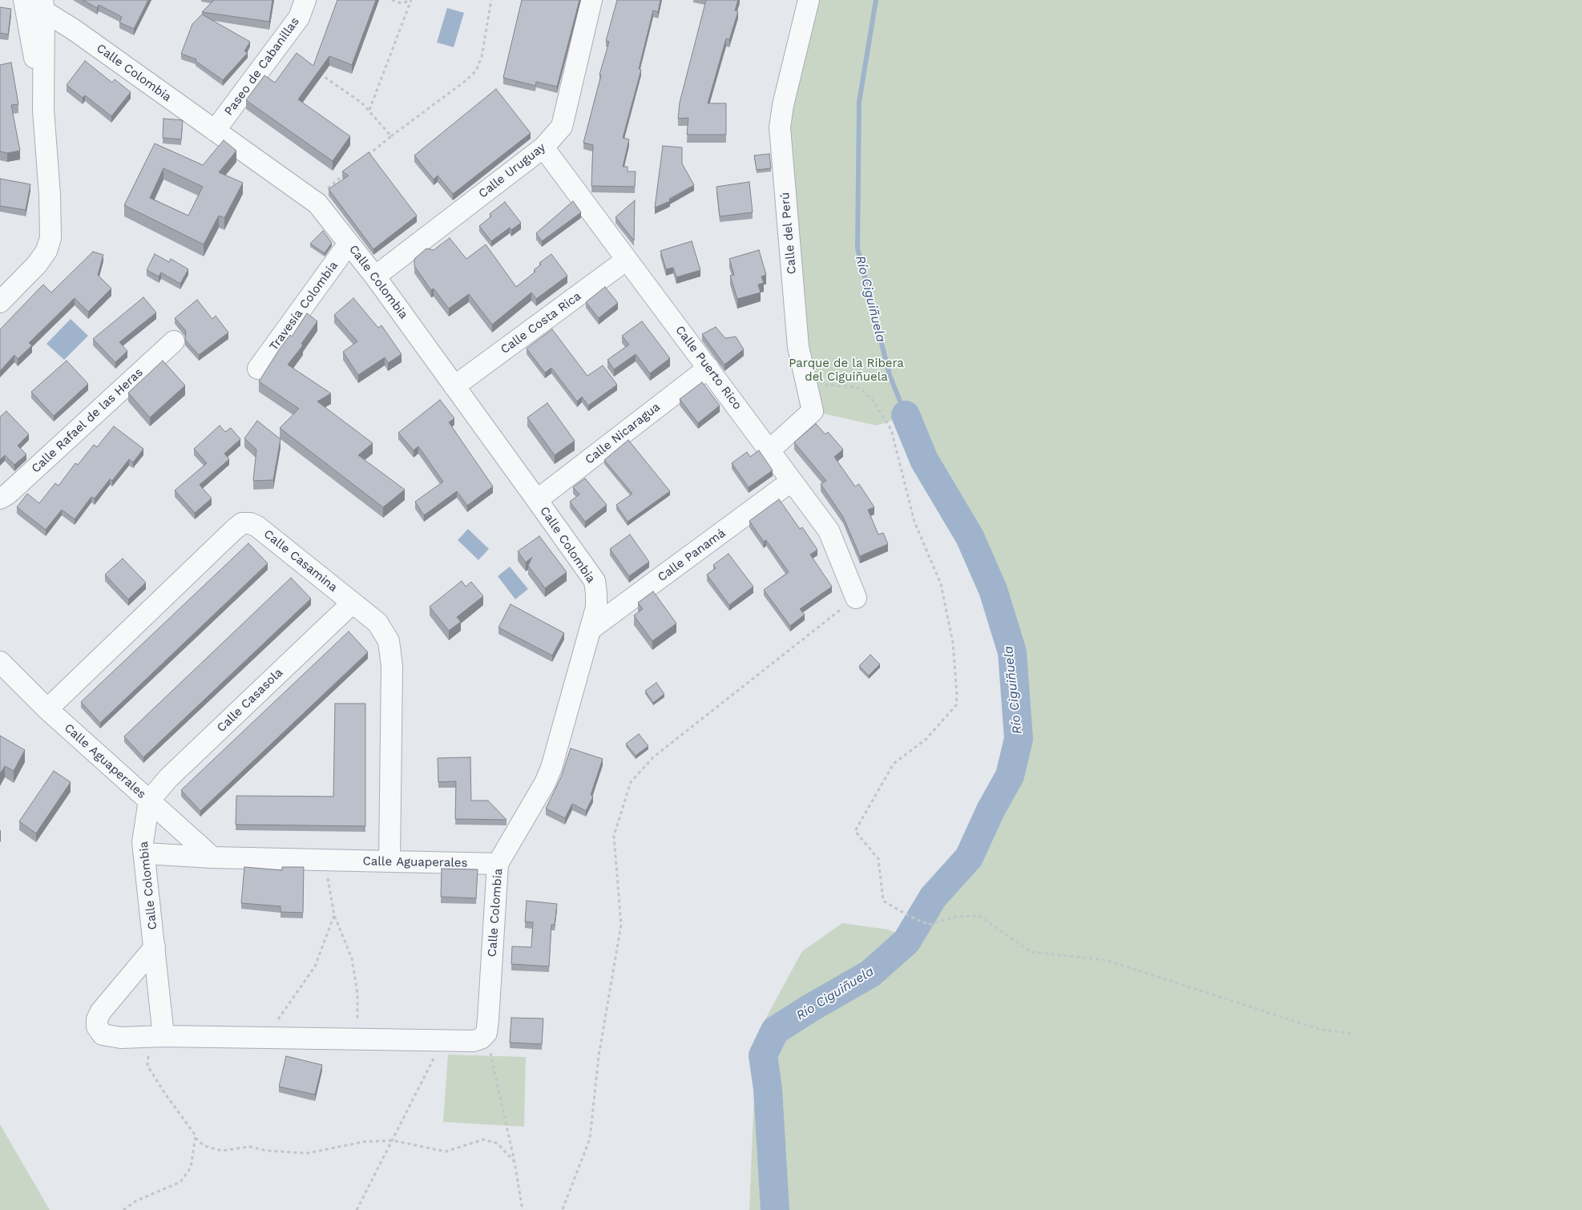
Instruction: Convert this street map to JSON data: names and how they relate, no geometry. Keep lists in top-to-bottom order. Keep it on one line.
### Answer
{"streets":{"street":["Paseo de Cabanillas","Calle Colombia","Calle Uruguay","Calle del Perú","Travesía Colombia","Calle Costa Rica","Calle Puerto Rico","Calle Rafael de las Heras","Calle Nicaragua","Calle Panamá","Calle Casamina","Calle Casasola","Calle Aguaperales"]},"crossings":[["Paseo de Cabanillas","Calle Colombia"],["Calle Colombia","Calle Uruguay"],["Calle Colombia","Travesía Colombia"],["Calle Colombia","Calle Costa Rica"],["Calle Colombia","Calle Nicaragua"],["Calle Colombia","Calle Panamá"],["Calle Colombia","Calle Casasola"],["Calle Colombia","Calle Aguaperales"],["Calle Uruguay","Calle Puerto Rico"],["Calle del Perú","Calle Puerto Rico"],["Calle Costa Rica","Calle Puerto Rico"],["Calle Puerto Rico","Calle Nicaragua"],["Calle Puerto Rico","Calle Panamá"],["Calle Casamina","Calle Casasola"],["Calle Casamina","Calle Aguaperales"],["Calle Casasola","Calle Aguaperales"]],"water":["Río Ciguiñuela"],"parks":["Parque de la Ribera del Ciguiñuela"]}
